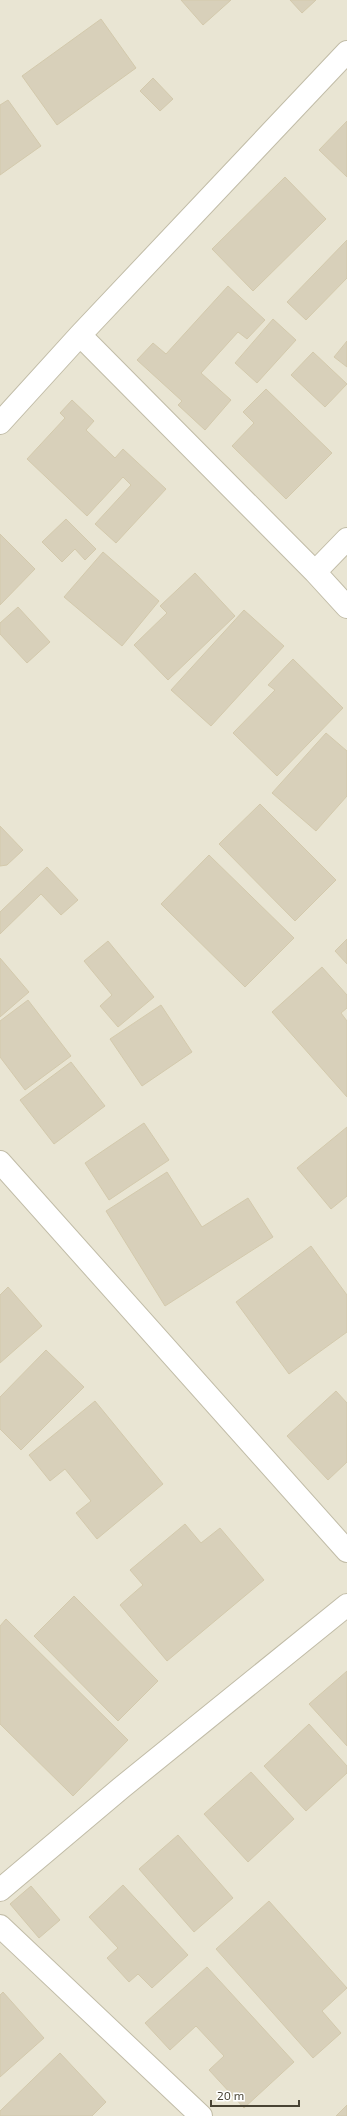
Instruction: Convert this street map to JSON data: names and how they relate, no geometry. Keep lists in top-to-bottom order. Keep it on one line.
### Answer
{"scale_bar":"20 m"}
